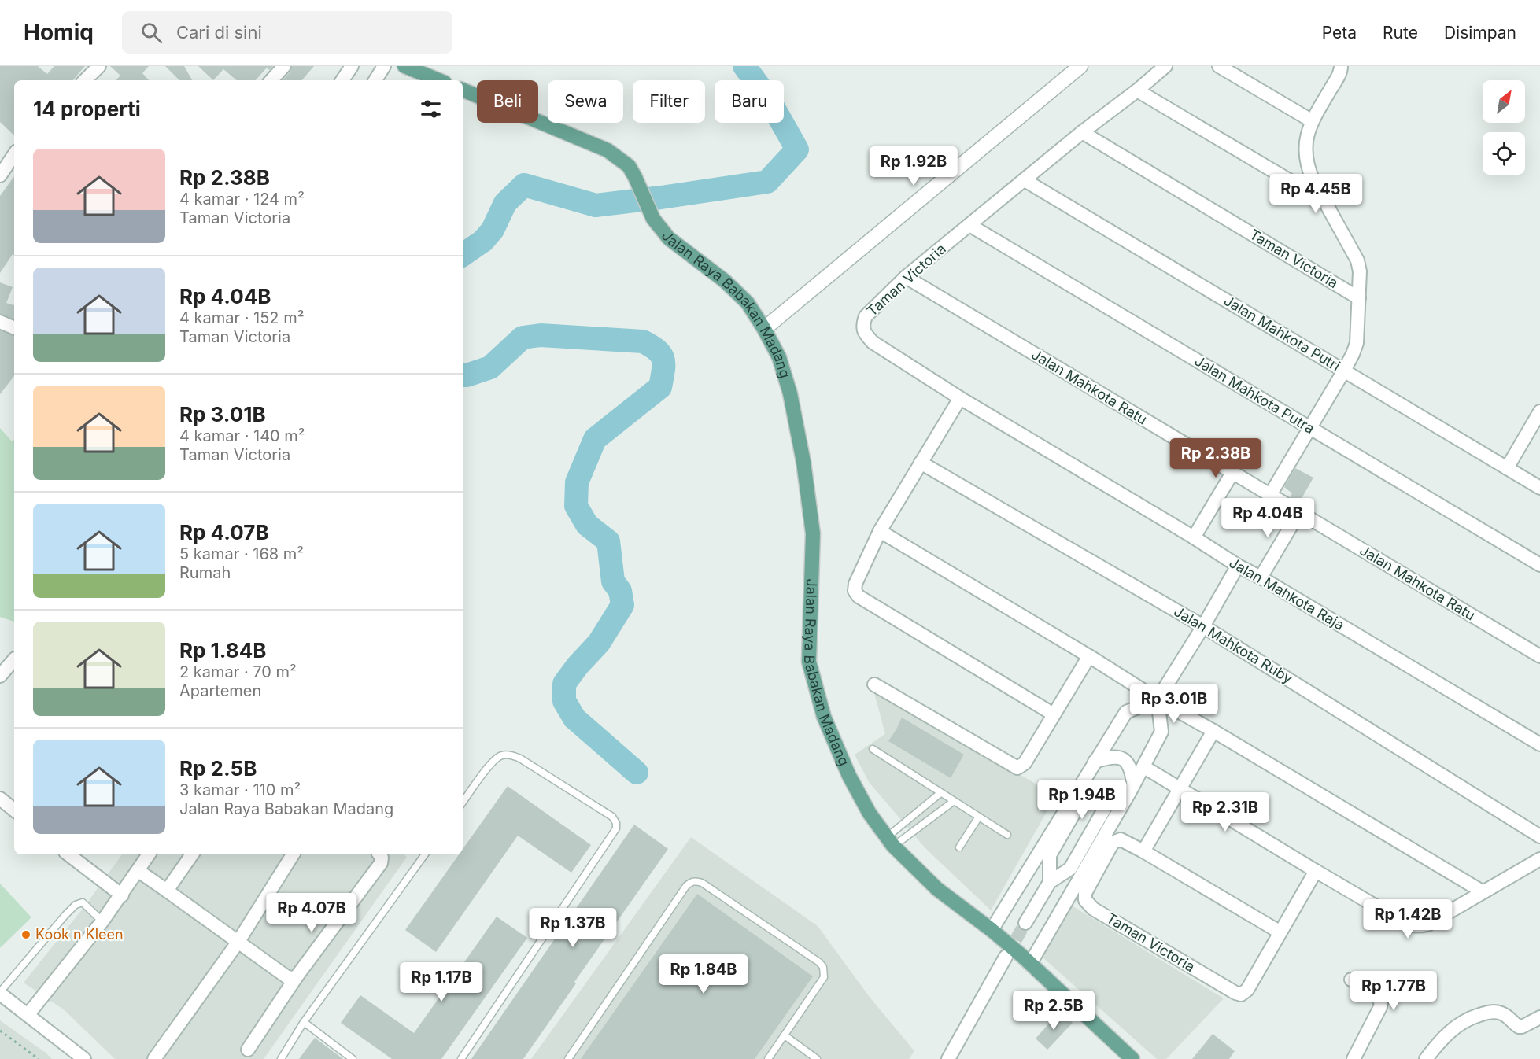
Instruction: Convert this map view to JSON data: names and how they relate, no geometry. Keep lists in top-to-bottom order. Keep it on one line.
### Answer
{"streets":{"main road":["Jalan Raya Babakan Madang"],"street":["Taman Victoria","Jalan Mahkota Putri","Jalan Mahkota Ratu","Jalan Mahkota Putra","Jalan Mahkota Raja","Jalan Mahkota Ruby"]},"crossings":[["Taman Victoria","Jalan Mahkota Putri"],["Taman Victoria","Jalan Mahkota Ratu"],["Taman Victoria","Jalan Mahkota Putra"],["Taman Victoria","Jalan Mahkota Raja"]],"places":["Kook n Kleen"],"north":"top right","page":{"header":"Homiq","search":"Cari di sini","nav":["Peta","Rute","Disimpan"],"chip":["Beli","Sewa","Filter","Baru"],"heading":"14 properti","list":[{"name":"Rp 2.38B","note":"4 kamar · 124 m² · Taman Victoria"},{"name":"Rp 4.04B","note":"4 kamar · 152 m² · Taman Victoria"},{"name":"Rp 3.01B","note":"4 kamar · 140 m² · Taman Victoria"},{"name":"Rp 4.07B","note":"5 kamar · 168 m² · Rumah"},{"name":"Rp 1.84B","note":"2 kamar · 70 m² · Apartemen"},{"name":"Rp 2.5B","note":"3 kamar · 110 m² · Jalan Raya Babakan Madang"}],"price":["Rp 1.92B","Rp 4.45B","Rp 2.38B","Rp 4.04B","Rp 3.01B","Rp 1.94B","Rp 2.31B","Rp 4.07B","Rp 1.42B","Rp 1.37B","Rp 1.84B","Rp 1.17B","Rp 1.77B","Rp 2.5B"]}}
